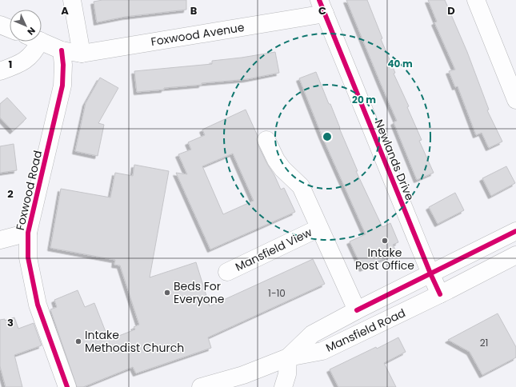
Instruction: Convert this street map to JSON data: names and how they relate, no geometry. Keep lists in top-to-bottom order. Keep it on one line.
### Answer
{"streets":{"street":["Foxwood Avenue","Newlands Drive","Foxwood Road","Mansfield View","Mansfield Road"]},"crossings":[["Foxwood Avenue","Newlands Drive"],["Foxwood Avenue","Foxwood Road"],["Newlands Drive","Mansfield Road"],["Mansfield View","Mansfield Road"]],"places":["Intake Post Office","Beds For Everyone","Intake Methodist Church"],"house_numbers":["1-10","21"],"north":"bottom right","grid":{"columns":["A","B","C","D"],"rows":["1","2","3"]},"rings":["40 m","20 m"]}
